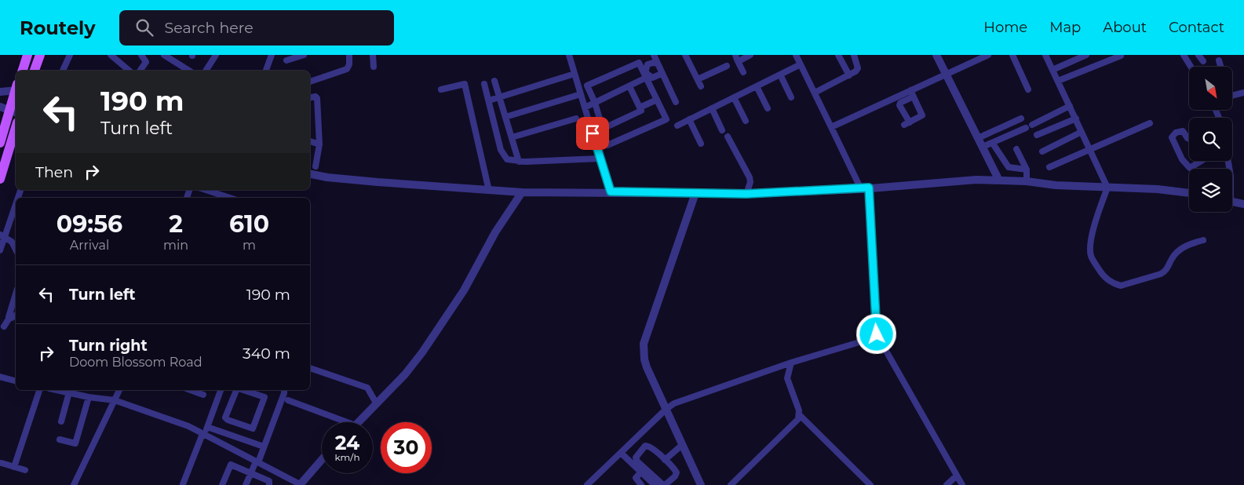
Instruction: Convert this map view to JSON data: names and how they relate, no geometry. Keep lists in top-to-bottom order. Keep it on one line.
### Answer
{"north":"bottom right","page":{"header":"Routely","search":"Search here","nav":["Home","Map","About","Contact"],"turn":["190 m","Turn left"],"then":"Then","eta":["09:56","Arrival","2","min","610","m"],"list":[{"name":"Turn left","value":"190 m"},{"name":"Turn right","note":"Doom Blossom Road","value":"340 m"}],"speed":"24 km/h","limit":"30"}}
